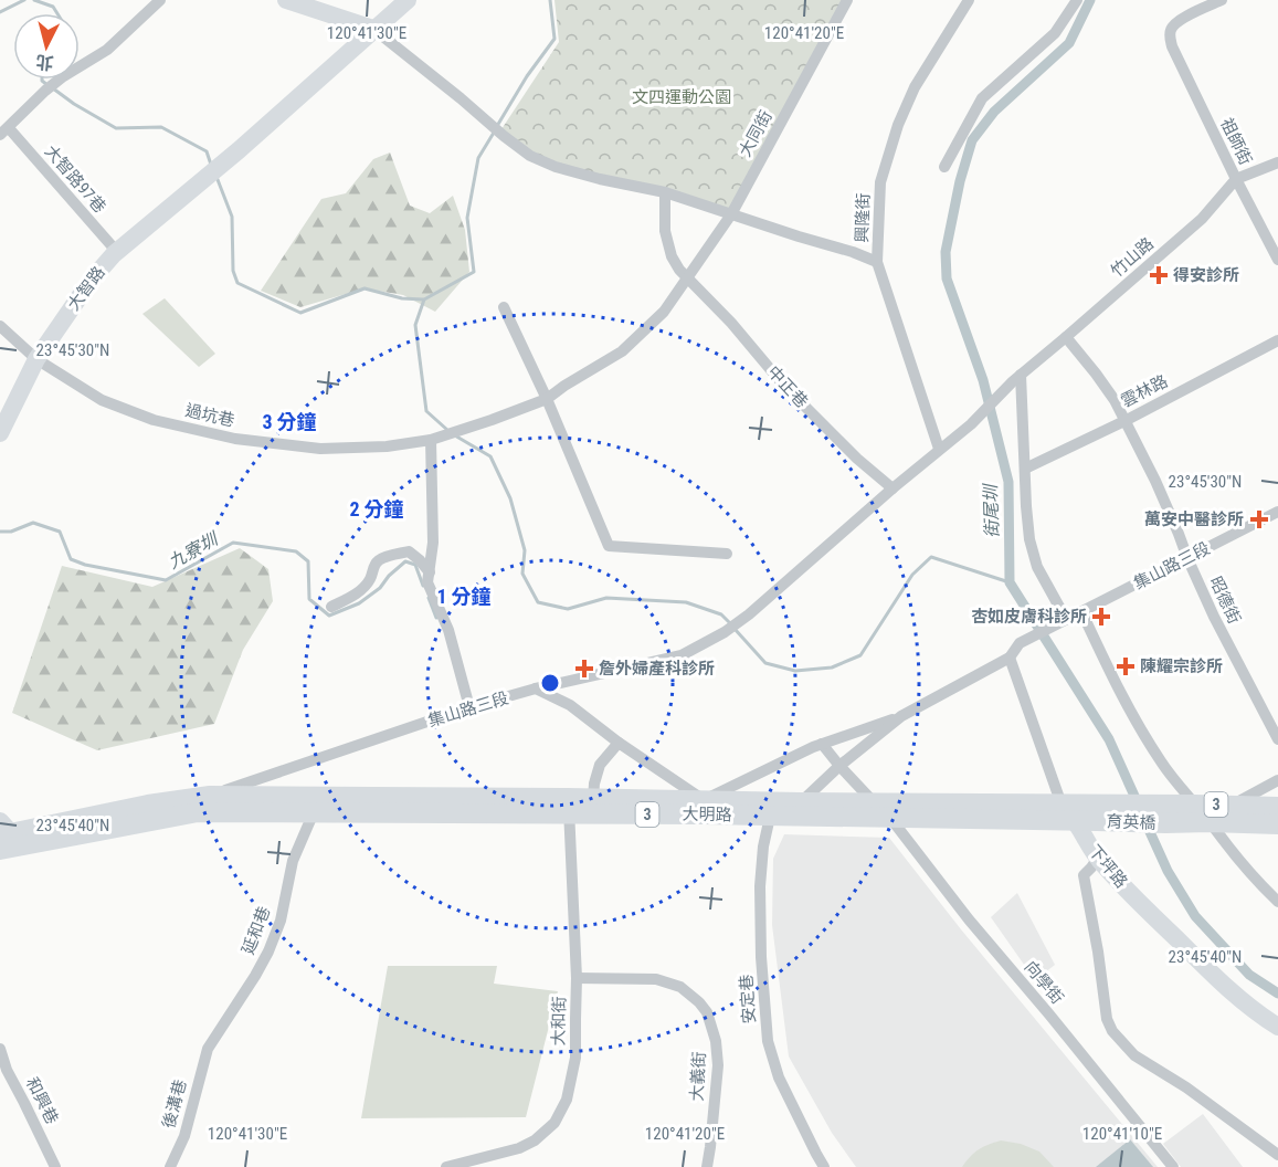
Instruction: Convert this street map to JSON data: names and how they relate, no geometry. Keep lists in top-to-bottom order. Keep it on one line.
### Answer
{"streets":{"main road":["集山路三段","3","大明路","育英橋"],"street":["大同街","祖師街","大智路97巷","興隆街","竹山路","大智路","中正巷","雲林路","過坑巷","昭德街","下坪路","延和巷","向學街","安定巷","大和街","大義街","和興巷","後溝巷"]},"crossings":[["大同街","中正巷"],["祖師街","竹山路"],["大智路97巷","大智路"],["興隆街","竹山路"],["竹山路","昭德街"],["大智路","過坑巷"],["中正巷","集山路三段"],["雲林路","昭德街"],["集山路三段","昭德街"],["集山路三段","大明路"],["集山路三段","下坪路"],["3","育英橋"],["大明路","育英橋"],["大明路","下坪路"],["大明路","延和巷"],["大明路","向學街"],["大明路","安定巷"],["大明路","大和街"],["延和巷","後溝巷"],["大和街","大義街"]],"water":["街尾圳","九寮圳"],"parks":["文四運動公園"],"places":{"health":["得安診所","萬安中醫診所","杏如皮膚科診所","陳耀宗診所","詹外婦產科診所"]},"north":"bottom","coordinates":["120°41'30\"E","120°41'20\"E","23°45'30\"N","23°45'40\"N","120°41'10\"E"],"rings":["3 分鐘","2 分鐘","1 分鐘"]}
